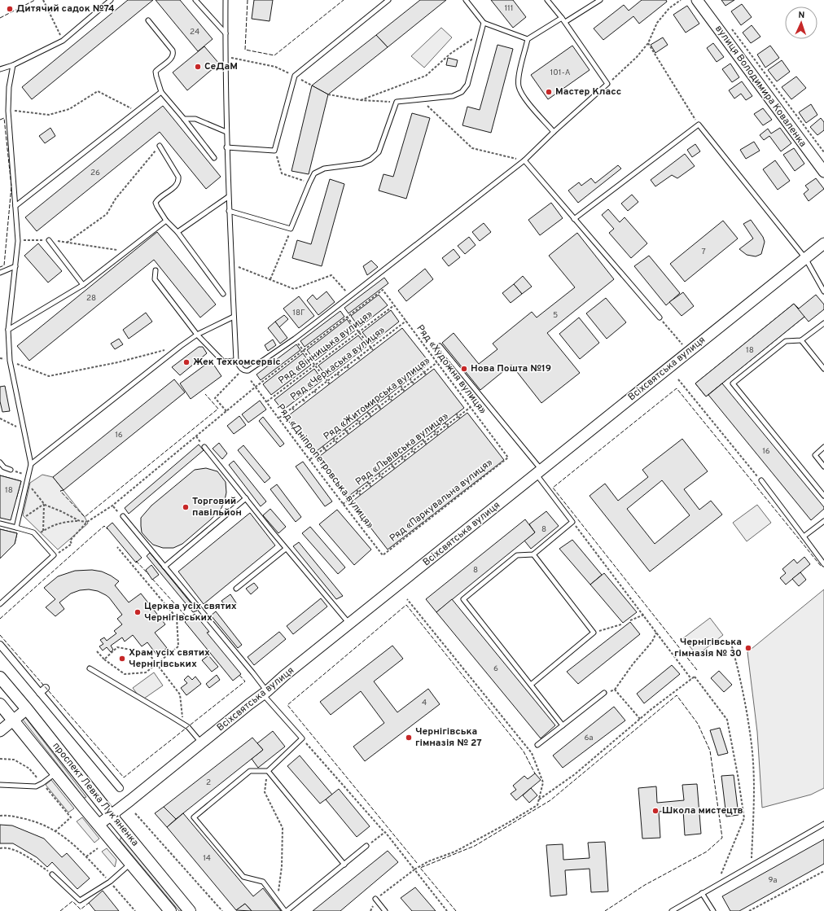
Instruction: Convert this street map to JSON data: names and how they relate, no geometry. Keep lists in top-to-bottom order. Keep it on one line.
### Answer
{"streets":{"main road":["проспект Левка Лукʼяненка"],"street":["вулиця Володимира Коваленка","Всіхсвятська вулиця"],"path":["Ряд «Вінницька вулиця»","Ряд «Черкаська вулиця»","Ряд «Художня вулиця»","Ряд «Житомирська вулиця»","Ряд «Львівська вулиця»","Ряд «Дніпропетровська вулиця»","Ряд «Паркувальна вулиця»"]},"crossings":[["Ряд «Вінницька вулиця»","Ряд «Художня вулиця»"],["Ряд «Вінницька вулиця»","Ряд «Дніпропетровська вулиця»"],["Ряд «Черкаська вулиця»","Ряд «Художня вулиця»"],["Ряд «Черкаська вулиця»","Ряд «Дніпропетровська вулиця»"],["Всіхсвятська вулиця","проспект Левка Лукʼяненка"],["Ряд «Художня вулиця»","Ряд «Житомирська вулиця»"],["Ряд «Художня вулиця»","Ряд «Львівська вулиця»"],["Ряд «Художня вулиця»","Ряд «Паркувальна вулиця»"],["Ряд «Житомирська вулиця»","Ряд «Дніпропетровська вулиця»"],["Ряд «Львівська вулиця»","Ряд «Дніпропетровська вулиця»"],["Ряд «Дніпропетровська вулиця»","Ряд «Паркувальна вулиця»"]],"places":["Дитячий садок №74","СеДаМ","Мастер Класс","Жек Техкомсервіс","Нова Пошта №19","Торговий павільйон","Церква усіх святих Чернігівських","Чернігівська гімназія № 30","Храм усіх святих Чернігівських","Чернігівська гімназія № 27","Школа мистецтв"],"house_numbers":["111","24","101-А","26","7","28","18Г","5","18","16","16","18","8","8","6","4","6а","2","14","9а"],"north":"top"}
